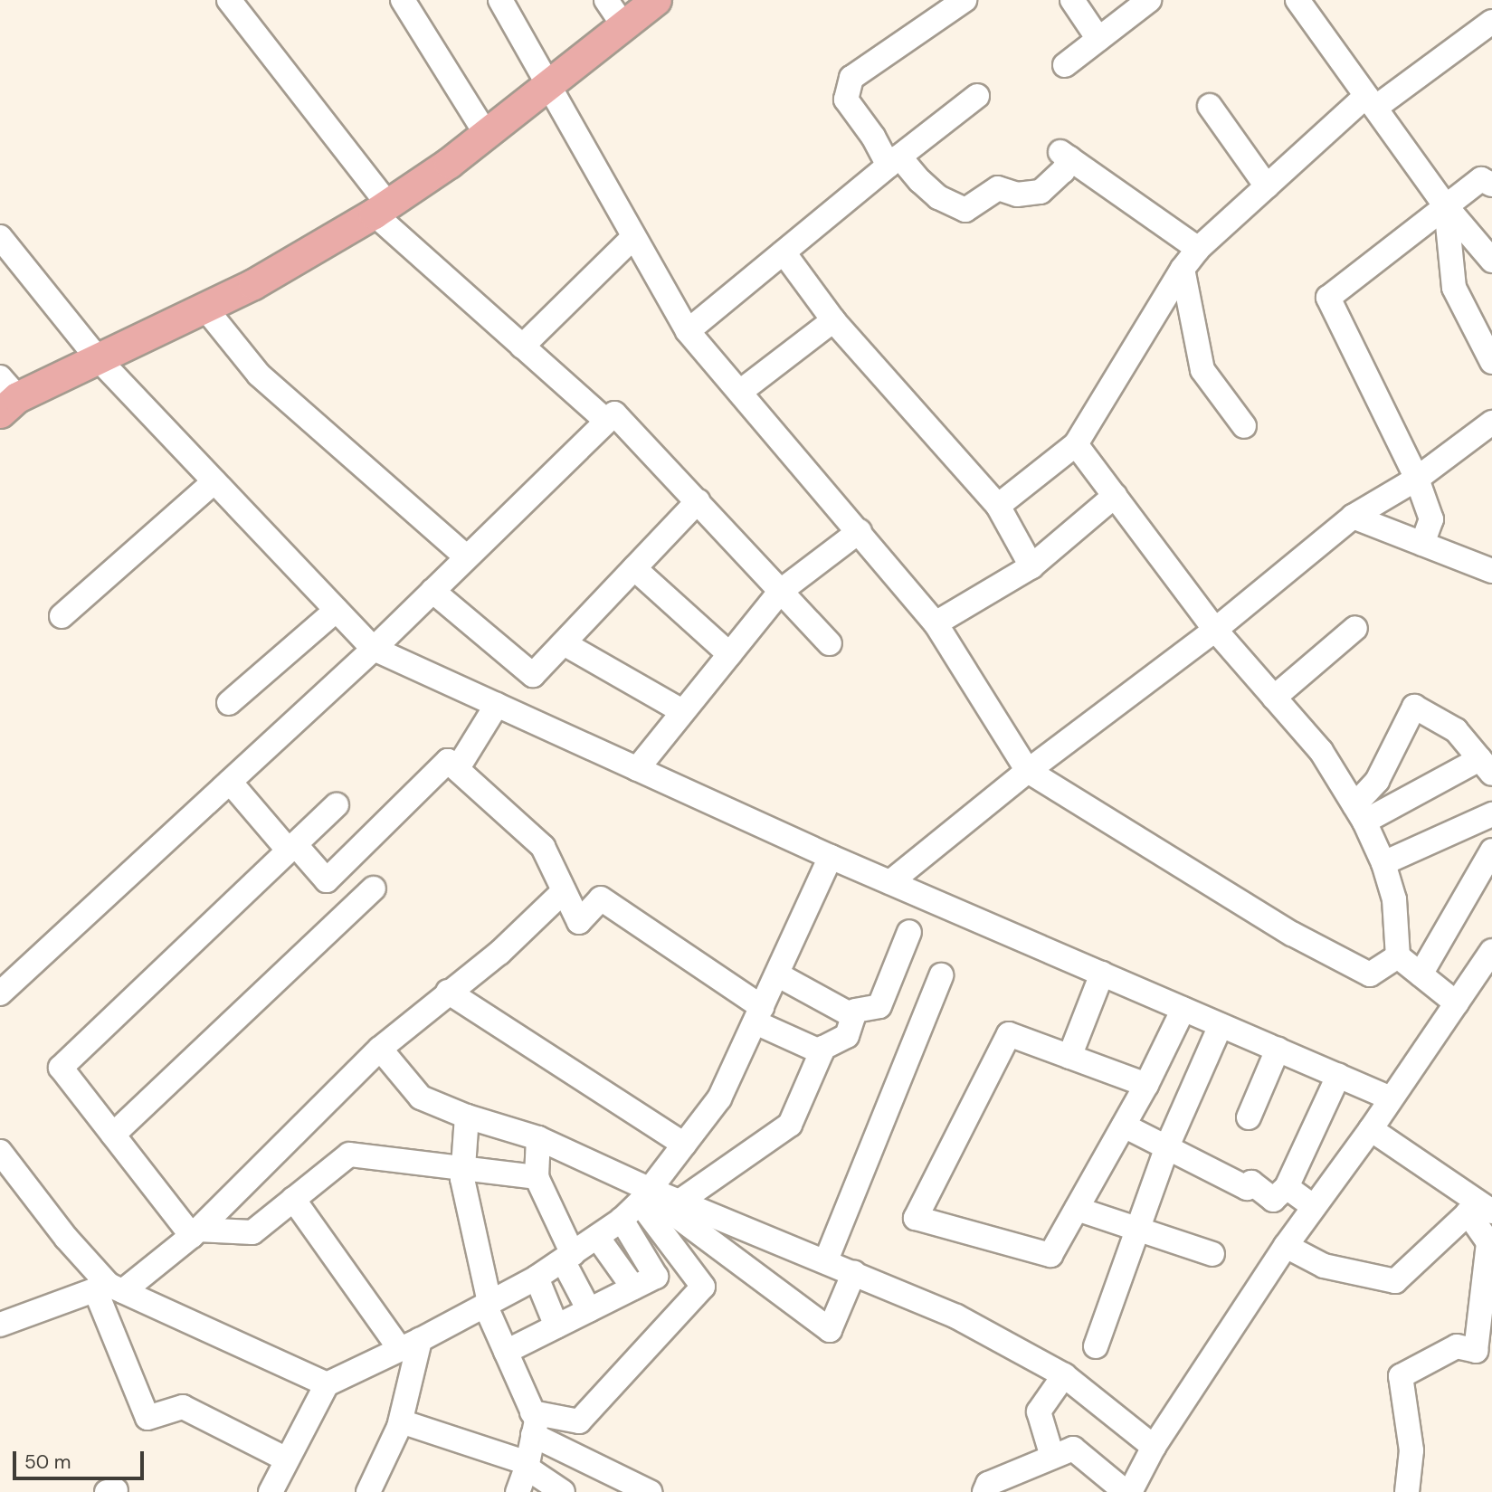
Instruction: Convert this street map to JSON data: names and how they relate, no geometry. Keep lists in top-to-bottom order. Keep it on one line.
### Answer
{"scale_bar":"50 m"}
